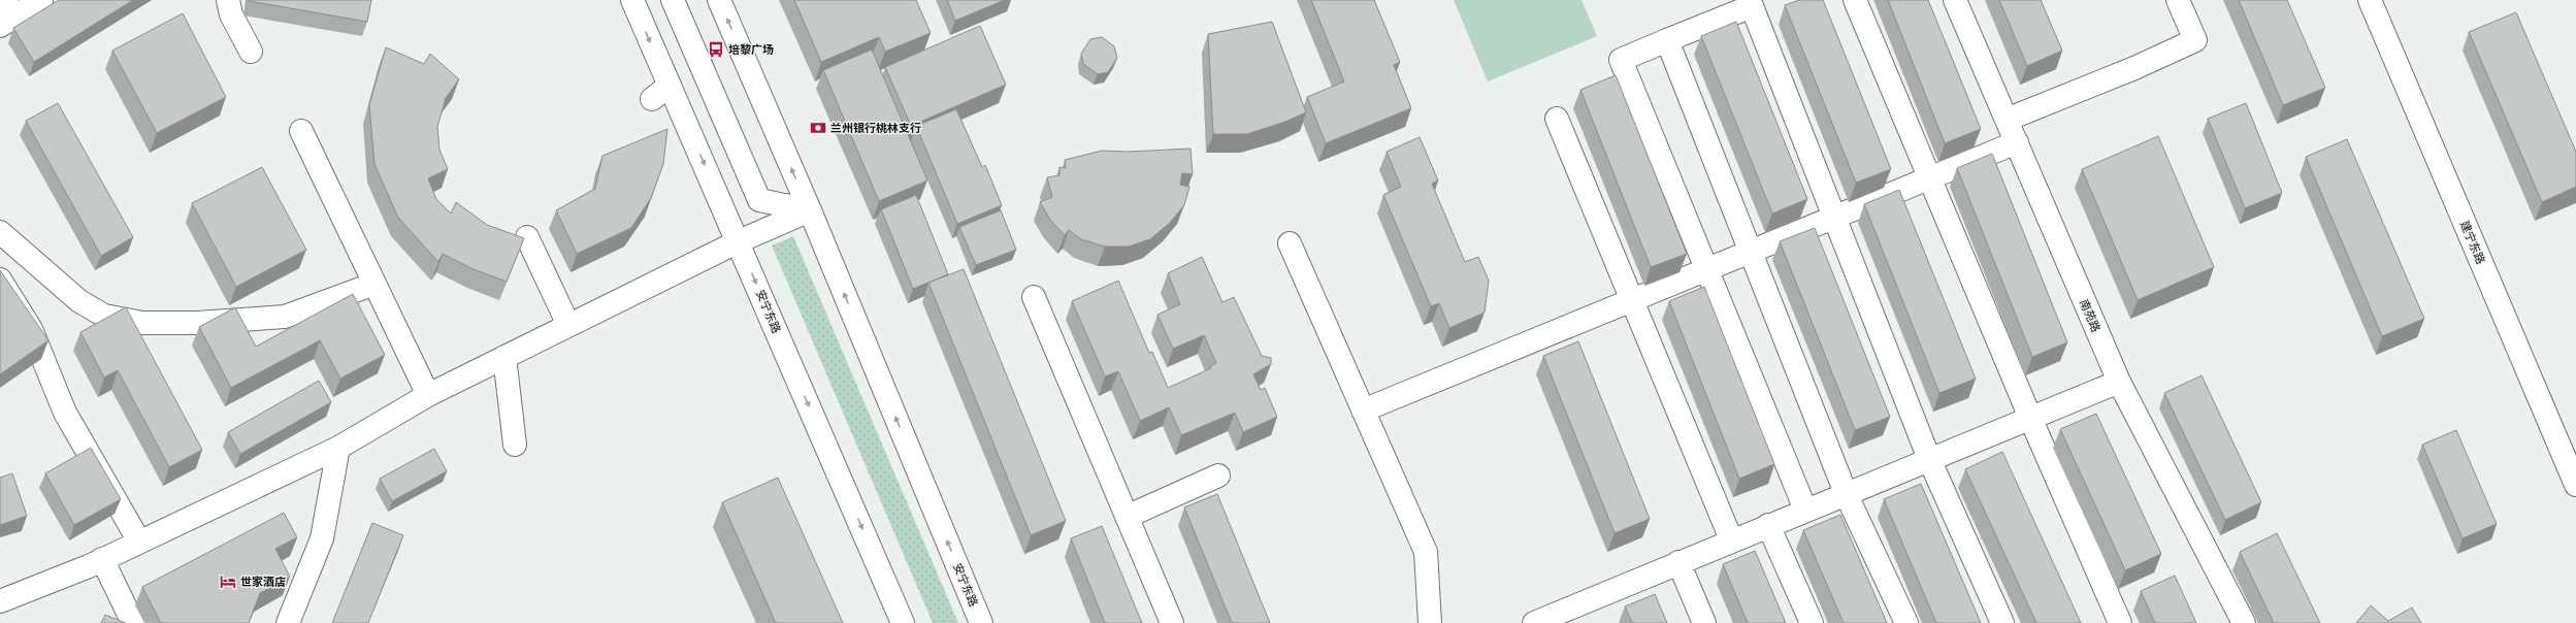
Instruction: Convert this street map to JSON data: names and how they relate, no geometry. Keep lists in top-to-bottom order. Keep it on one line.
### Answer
{"streets":{"street":["建宁东路","安宁东路","南苑路"]},"places":{"bus stop":["培黎广场"],"bank":["兰州银行桃林支行"],"hotel":["世家酒店"]}}
